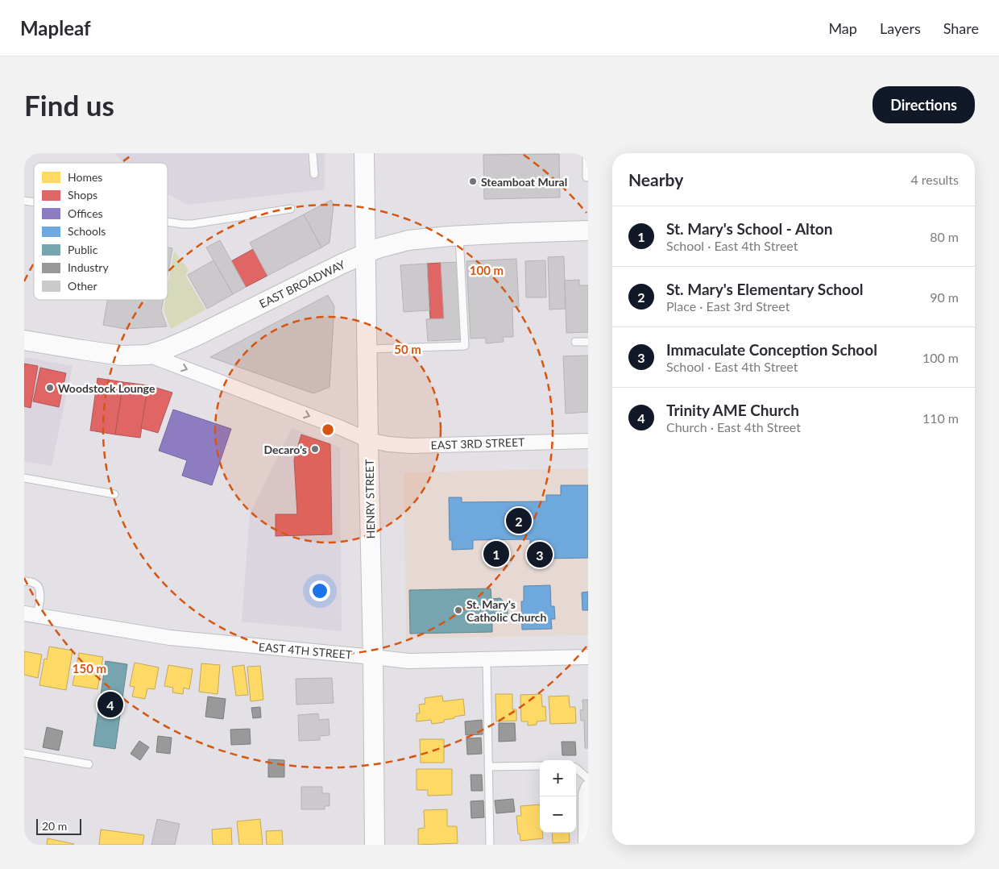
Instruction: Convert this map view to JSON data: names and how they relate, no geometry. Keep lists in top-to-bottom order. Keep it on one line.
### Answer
{"streets":{"street":["EAST BROADWAY","EAST 3RD STREET","HENRY STREET","EAST 4TH STREET"]},"crossings":[["EAST BROADWAY","EAST 3RD STREET"],["EAST BROADWAY","HENRY STREET"],["EAST 3RD STREET","HENRY STREET"],["HENRY STREET","EAST 4TH STREET"]],"one_way":["EAST 3RD STREET"],"places":["Steamboat Mural","Woodstock Lounge","Decaro’s","St. Mary's Catholic Church"],"legend":["Homes","Shops","Offices","Schools","Public","Industry","Other"],"scale_bar":"20 m","page":{"header":"Mapleaf","nav":["Map","Layers","Share"],"buttons":"Directions","title":"Find us","heading":["Nearby","4 results"],"list":[{"mark":"1","name":"St. Mary's School - Alton","note":"School · East 4th Street","value":"80 m"},{"mark":"2","name":"St. Mary's Elementary School","note":"Place · East 3rd Street","value":"90 m"},{"mark":"3","name":"Immaculate Conception School","note":"School · East 4th Street","value":"100 m"},{"mark":"4","name":"Trinity AME Church","note":"Church · East 4th Street","value":"110 m"}],"pins":["2","1","3","4"],"map_buttons":["+","−"],"scale":"20 m"},"rings":["100 m","50 m","150 m"]}
